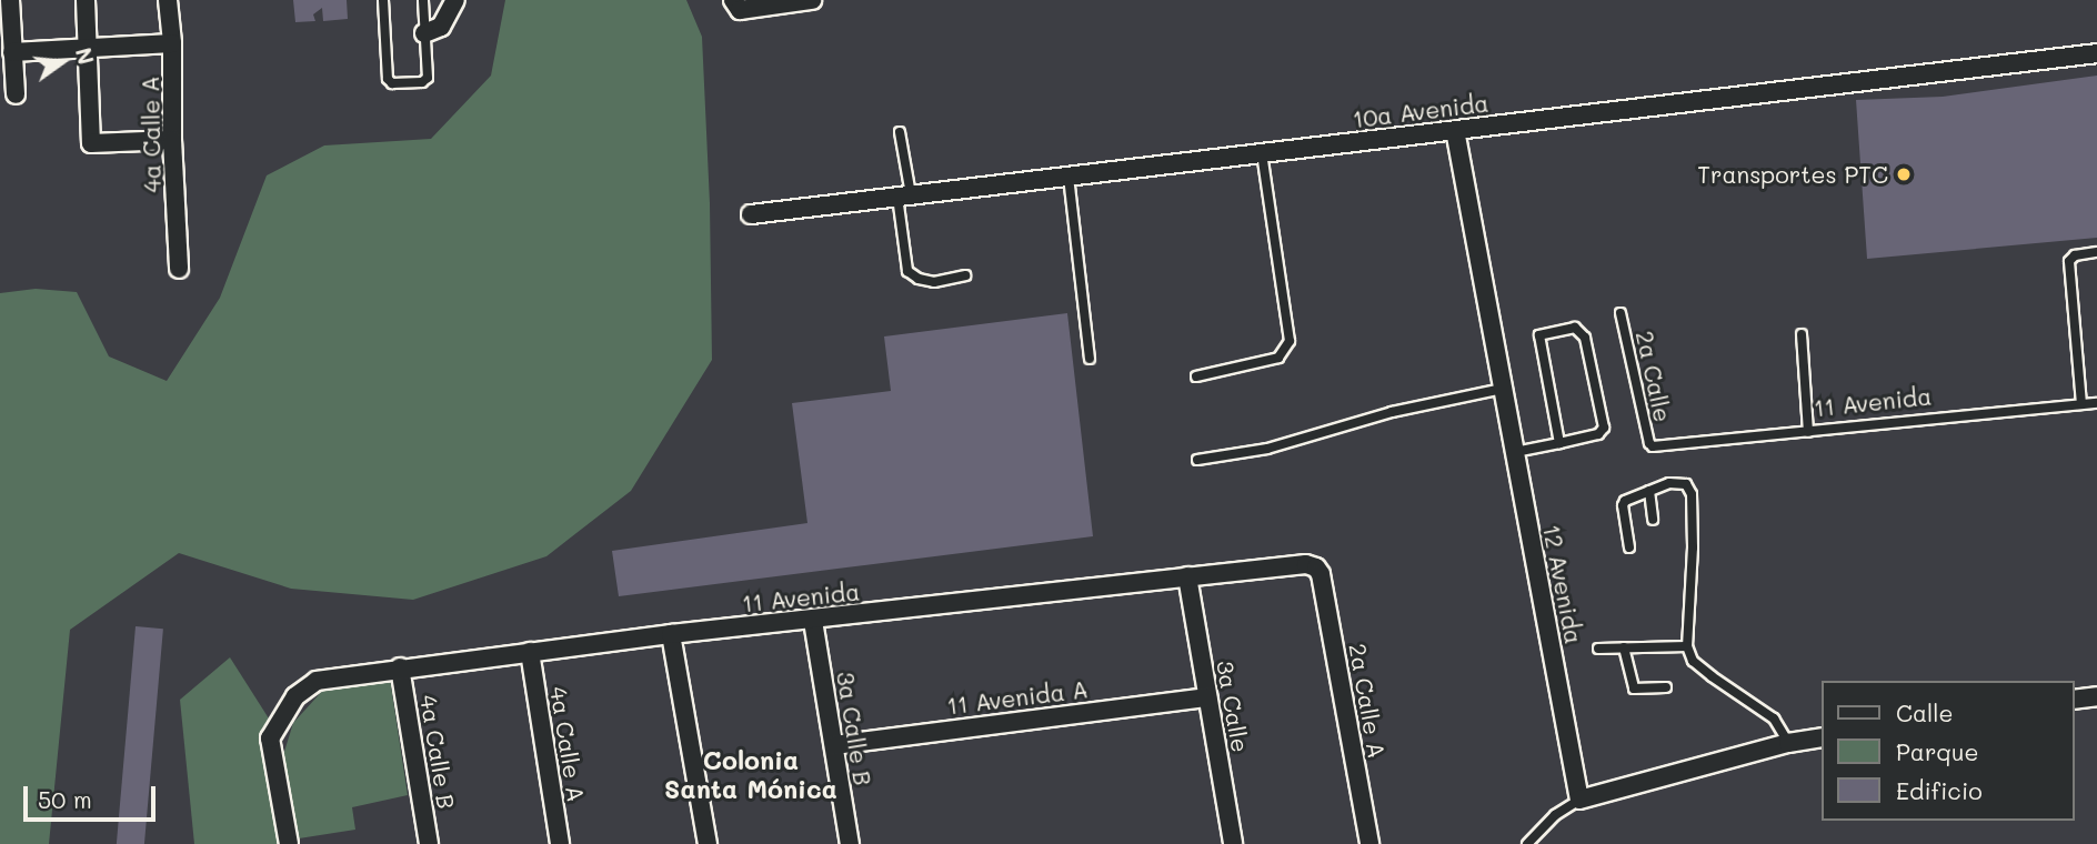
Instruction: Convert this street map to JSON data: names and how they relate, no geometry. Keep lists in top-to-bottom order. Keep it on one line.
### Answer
{"streets":{"street":["10a Avenida","4a Calle A","11 Avenida","12 Avenida","11 Avenida A","2a Calle A","3a Calle","3a Calle B","4a Calle B"],"lane":["2a Calle"]},"crossings":[["10a Avenida","12 Avenida"],["4a Calle A","11 Avenida"],["2a Calle","11 Avenida"],["11 Avenida","2a Calle A"],["11 Avenida","3a Calle"],["11 Avenida","3a Calle B"],["11 Avenida","4a Calle B"],["11 Avenida A","3a Calle"],["11 Avenida A","3a Calle B"]],"districts":["Colonia Santa Mónica"],"places":["Transportes PTC"],"legend":["Calle","Parque","Edificio"],"scale_bar":"50 m","north":"right"}
